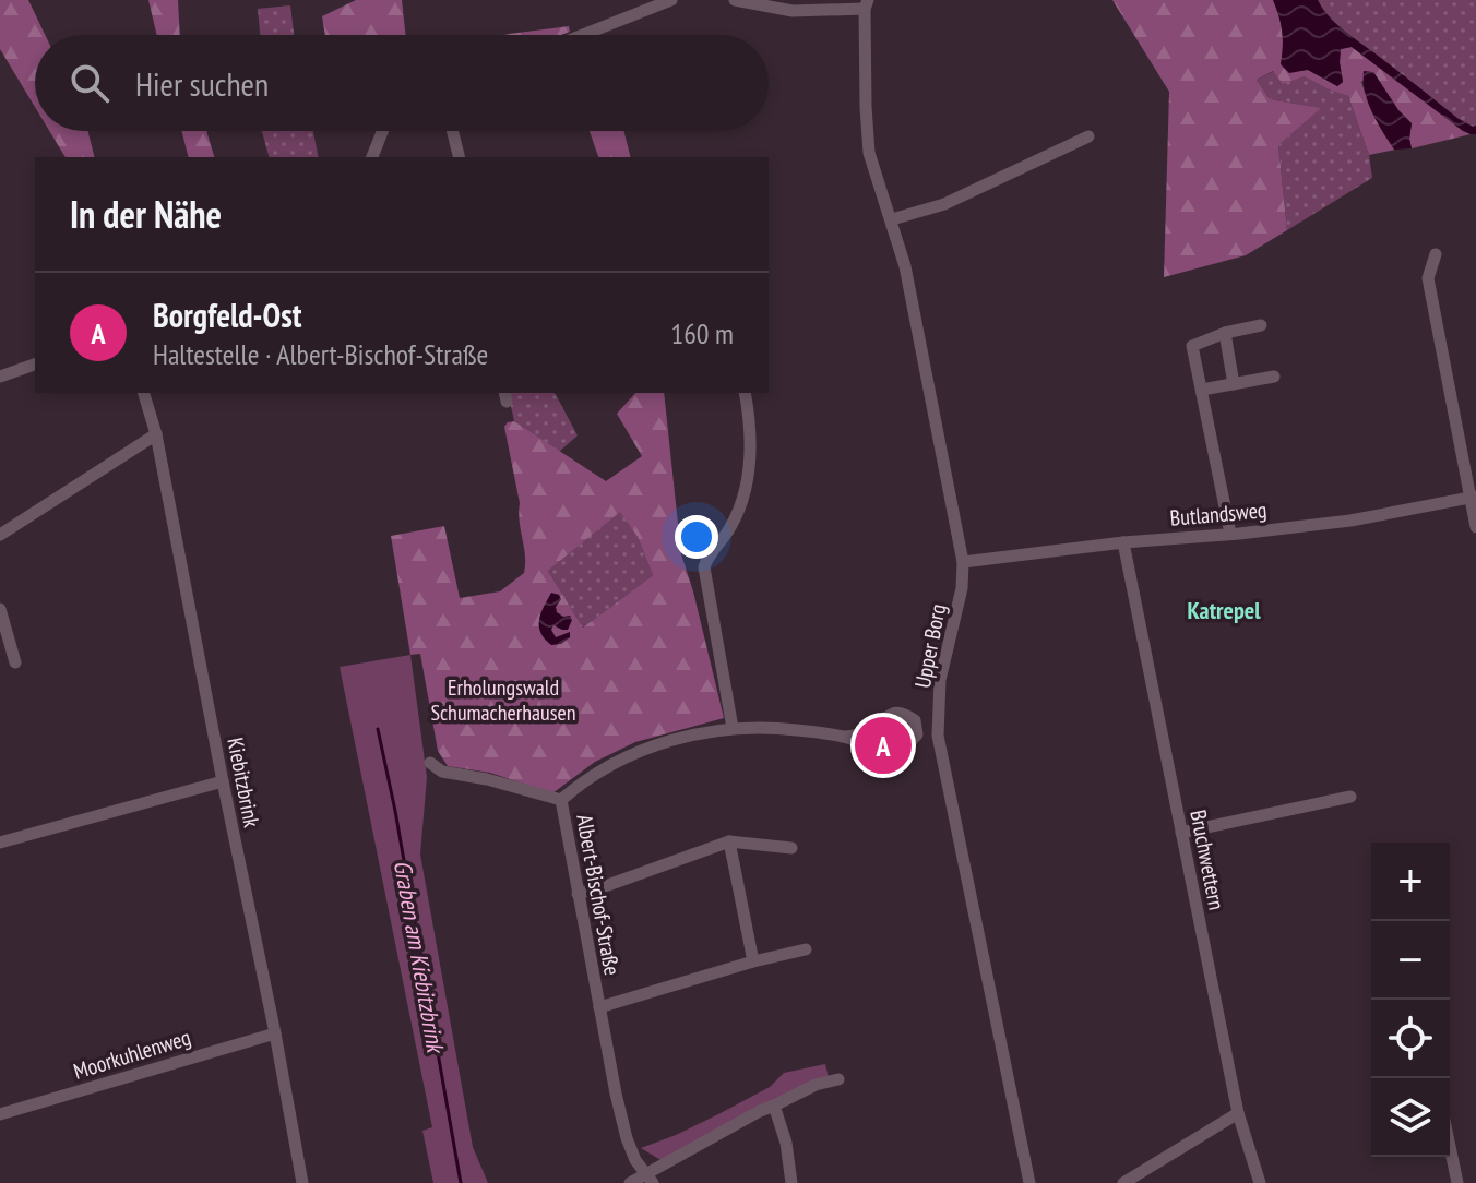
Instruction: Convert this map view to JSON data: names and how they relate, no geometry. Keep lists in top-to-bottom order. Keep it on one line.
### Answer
{"streets":{"street":["Butlandsweg","Upper Borg","Kiebitzbrink","Bruchwettern","Albert-Bischof-Straße","Moorkuhlenweg"]},"crossings":[["Butlandsweg","Upper Borg"],["Butlandsweg","Bruchwettern"],["Upper Borg","Albert-Bischof-Straße"],["Kiebitzbrink","Moorkuhlenweg"]],"districts":["Katrepel"],"water":["Graben am Kiebitzbrink"],"parks":["Erholungswald Schumacherhausen"],"page":{"search":"Hier suchen","heading":"In der Nähe","list":[{"mark":"A","name":"Borgfeld-Ost","note":"Haltestelle · Albert-Bischof-Straße","value":"160 m"}],"pins":"A","map_buttons":["+","−"]}}
